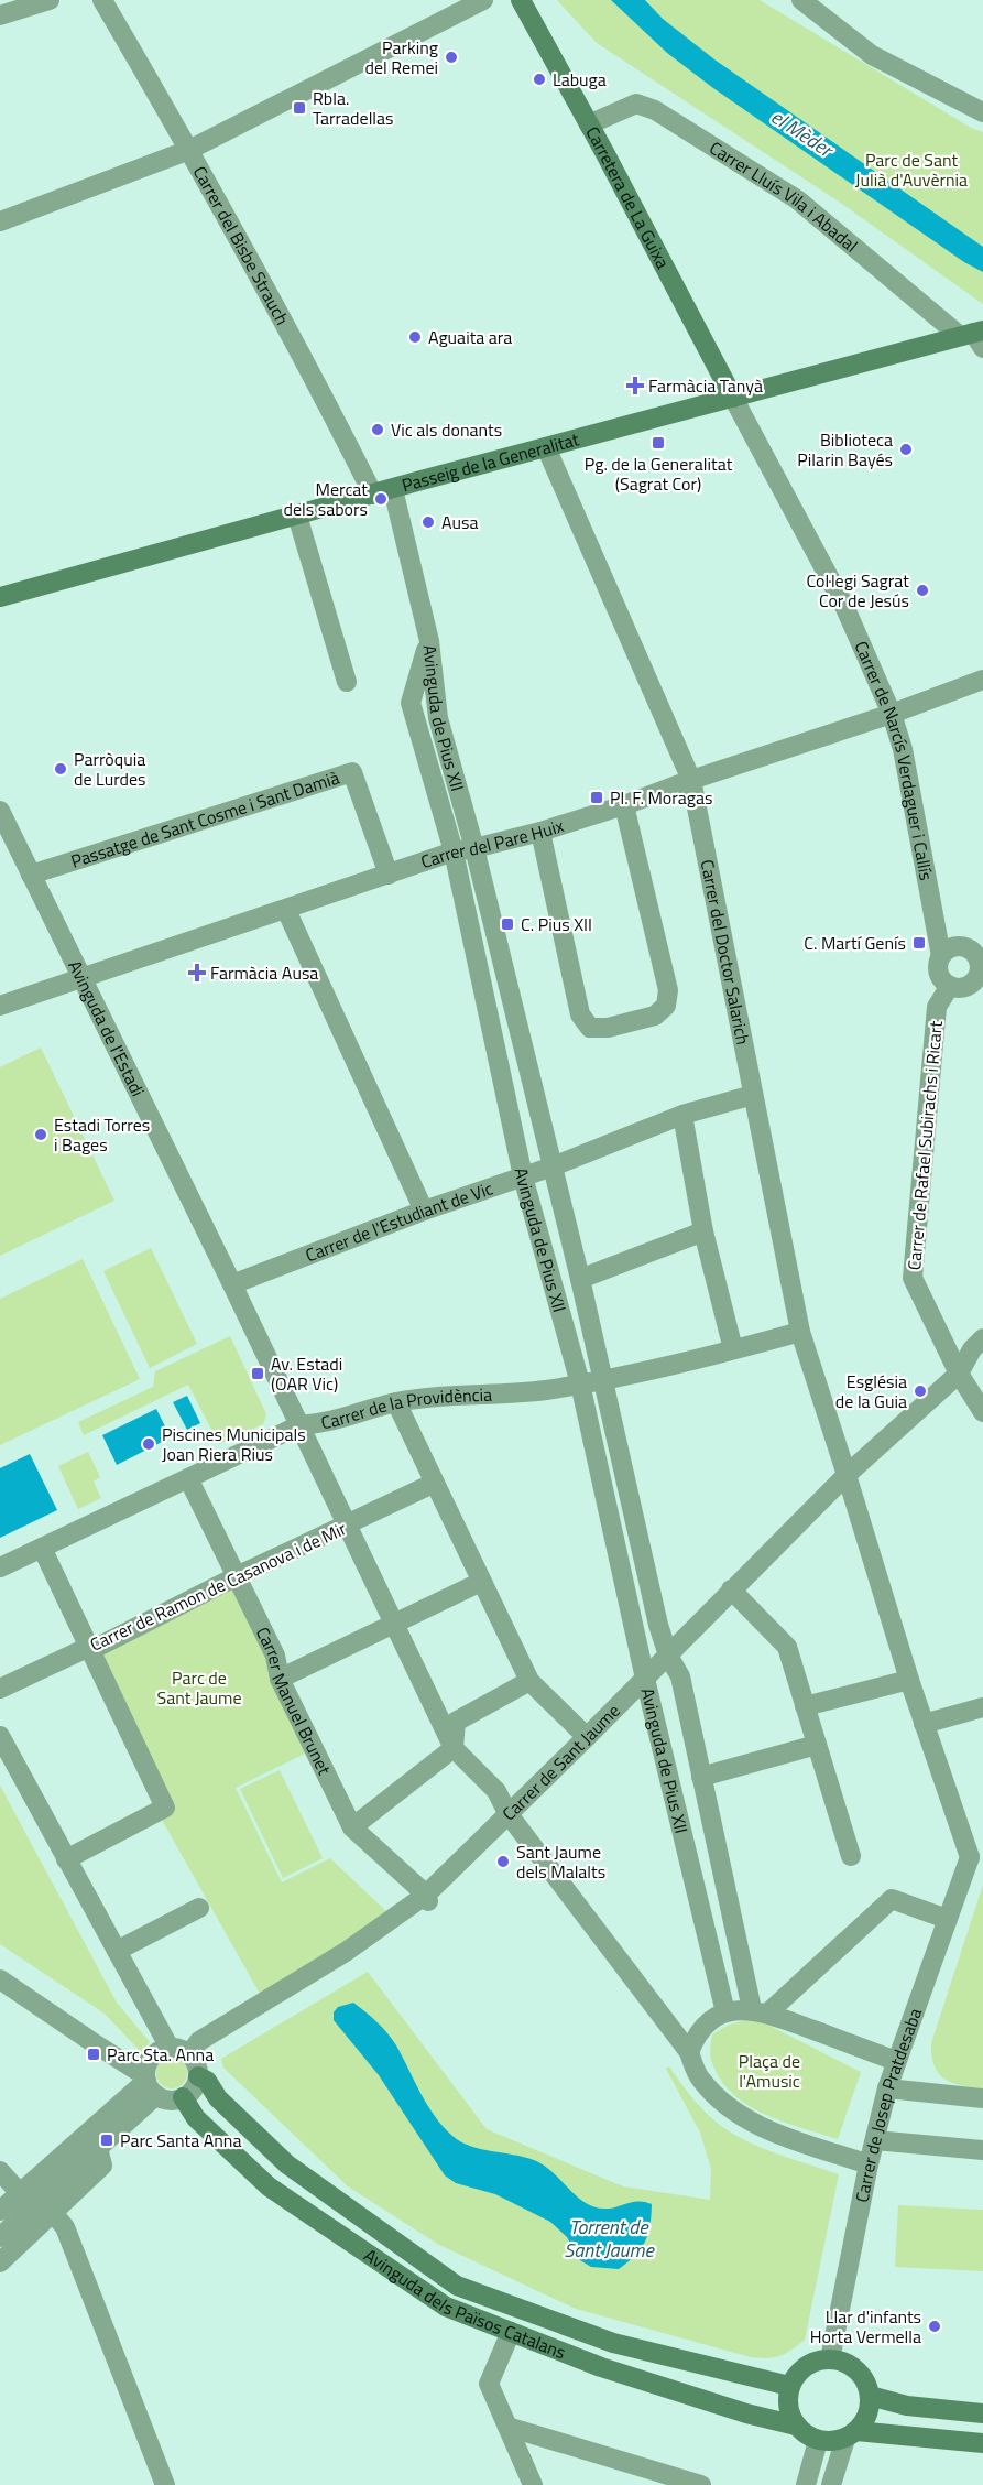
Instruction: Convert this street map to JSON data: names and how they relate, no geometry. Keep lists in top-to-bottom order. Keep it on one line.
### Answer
{"streets":{"street":["Carrer Lluís Vila i Abadal","Carretera de La Guixa","Carrer del Bisbe Strauch","Passeig de la Generalitat","Avinguda de Pius XII","Carrer de Narcís Verdaguer i Callís","Passatge de Sant Cosme i Sant Damià","Carrer del Pare Huix","Carrer del Doctor Salarich","Avinguda de l'Estadi","Carrer de Rafael Subirachs i Ricart","Carrer de l'Estudiant de Vic","Carrer de la Providència","Carrer de Ramon de Casanova i de Mir","Carrer Manuel Brunet","Carrer de Sant Jaume","Carrer de Josep Pratdesaba","Avinguda dels Països Catalans"]},"crossings":[["Carrer Lluís Vila i Abadal","Carretera de La Guixa"],["Carrer Lluís Vila i Abadal","Passeig de la Generalitat"],["Carretera de La Guixa","Passeig de la Generalitat"],["Carretera de La Guixa","Carrer de Narcís Verdaguer i Callís"],["Carrer del Bisbe Strauch","Passeig de la Generalitat"],["Carrer del Bisbe Strauch","Avinguda de Pius XII"],["Passeig de la Generalitat","Carrer de Narcís Verdaguer i Callís"],["Passeig de la Generalitat","Carrer del Doctor Salarich"],["Avinguda de Pius XII","Carrer del Pare Huix"],["Avinguda de Pius XII","Carrer de l'Estudiant de Vic"],["Avinguda de Pius XII","Carrer de la Providència"],["Avinguda de Pius XII","Carrer de Sant Jaume"],["Carrer de Narcís Verdaguer i Callís","Carrer del Pare Huix"],["Carrer de Narcís Verdaguer i Callís","Carrer de Rafael Subirachs i Ricart"],["Passatge de Sant Cosme i Sant Damià","Carrer del Pare Huix"],["Passatge de Sant Cosme i Sant Damià","Avinguda de l'Estadi"],["Carrer del Pare Huix","Carrer del Doctor Salarich"],["Carrer del Pare Huix","Avinguda de l'Estadi"],["Carrer del Doctor Salarich","Carrer de l'Estudiant de Vic"],["Carrer del Doctor Salarich","Carrer de la Providència"],["Carrer del Doctor Salarich","Carrer de Sant Jaume"],["Carrer del Doctor Salarich","Carrer de Josep Pratdesaba"],["Avinguda de l'Estadi","Carrer de l'Estudiant de Vic"],["Avinguda de l'Estadi","Carrer de la Providència"],["Avinguda de l'Estadi","Carrer de Ramon de Casanova i de Mir"],["Avinguda de l'Estadi","Carrer de Sant Jaume"],["Carrer de Rafael Subirachs i Ricart","Carrer de Sant Jaume"],["Carrer de la Providència","Carrer Manuel Brunet"],["Carrer de Ramon de Casanova i de Mir","Carrer Manuel Brunet"],["Carrer Manuel Brunet","Carrer de Sant Jaume"],["Carrer de Sant Jaume","Avinguda dels Països Catalans"],["Carrer de Josep Pratdesaba","Avinguda dels Països Catalans"]],"water":["el Mèder","Torrent de Sant Jaume"],"parks":["Parc de Sant Julià d'Auvèrnia","Parc de Sant Jaume","Plaça de l'Amusic"],"places":{"other":["Parking del Remei","Labuga","Aguaita ara","Vic als donants","Biblioteca Pilarin Bayés","Mercat dels sabors","Ausa","Col·legi Sagrat Cor de Jesús","Parròquia de Lurdes","Estadi Torres i Bages","Església de la Guia","Piscines Municipals Joan Riera Rius","Sant Jaume dels Malalts","Llar d'infants Horta Vermella"],"transit":["Rbla. Tarradellas","Pg. de la Generalitat (Sagrat Cor)","Pl. F. Moragas","C. Pius XII","C. Martí Genís","Av. Estadi (OAR Vic)","Parc Sta. Anna","Parc Santa Anna"],"health":["Farmàcia Tanyà","Farmàcia Ausa"]}}
